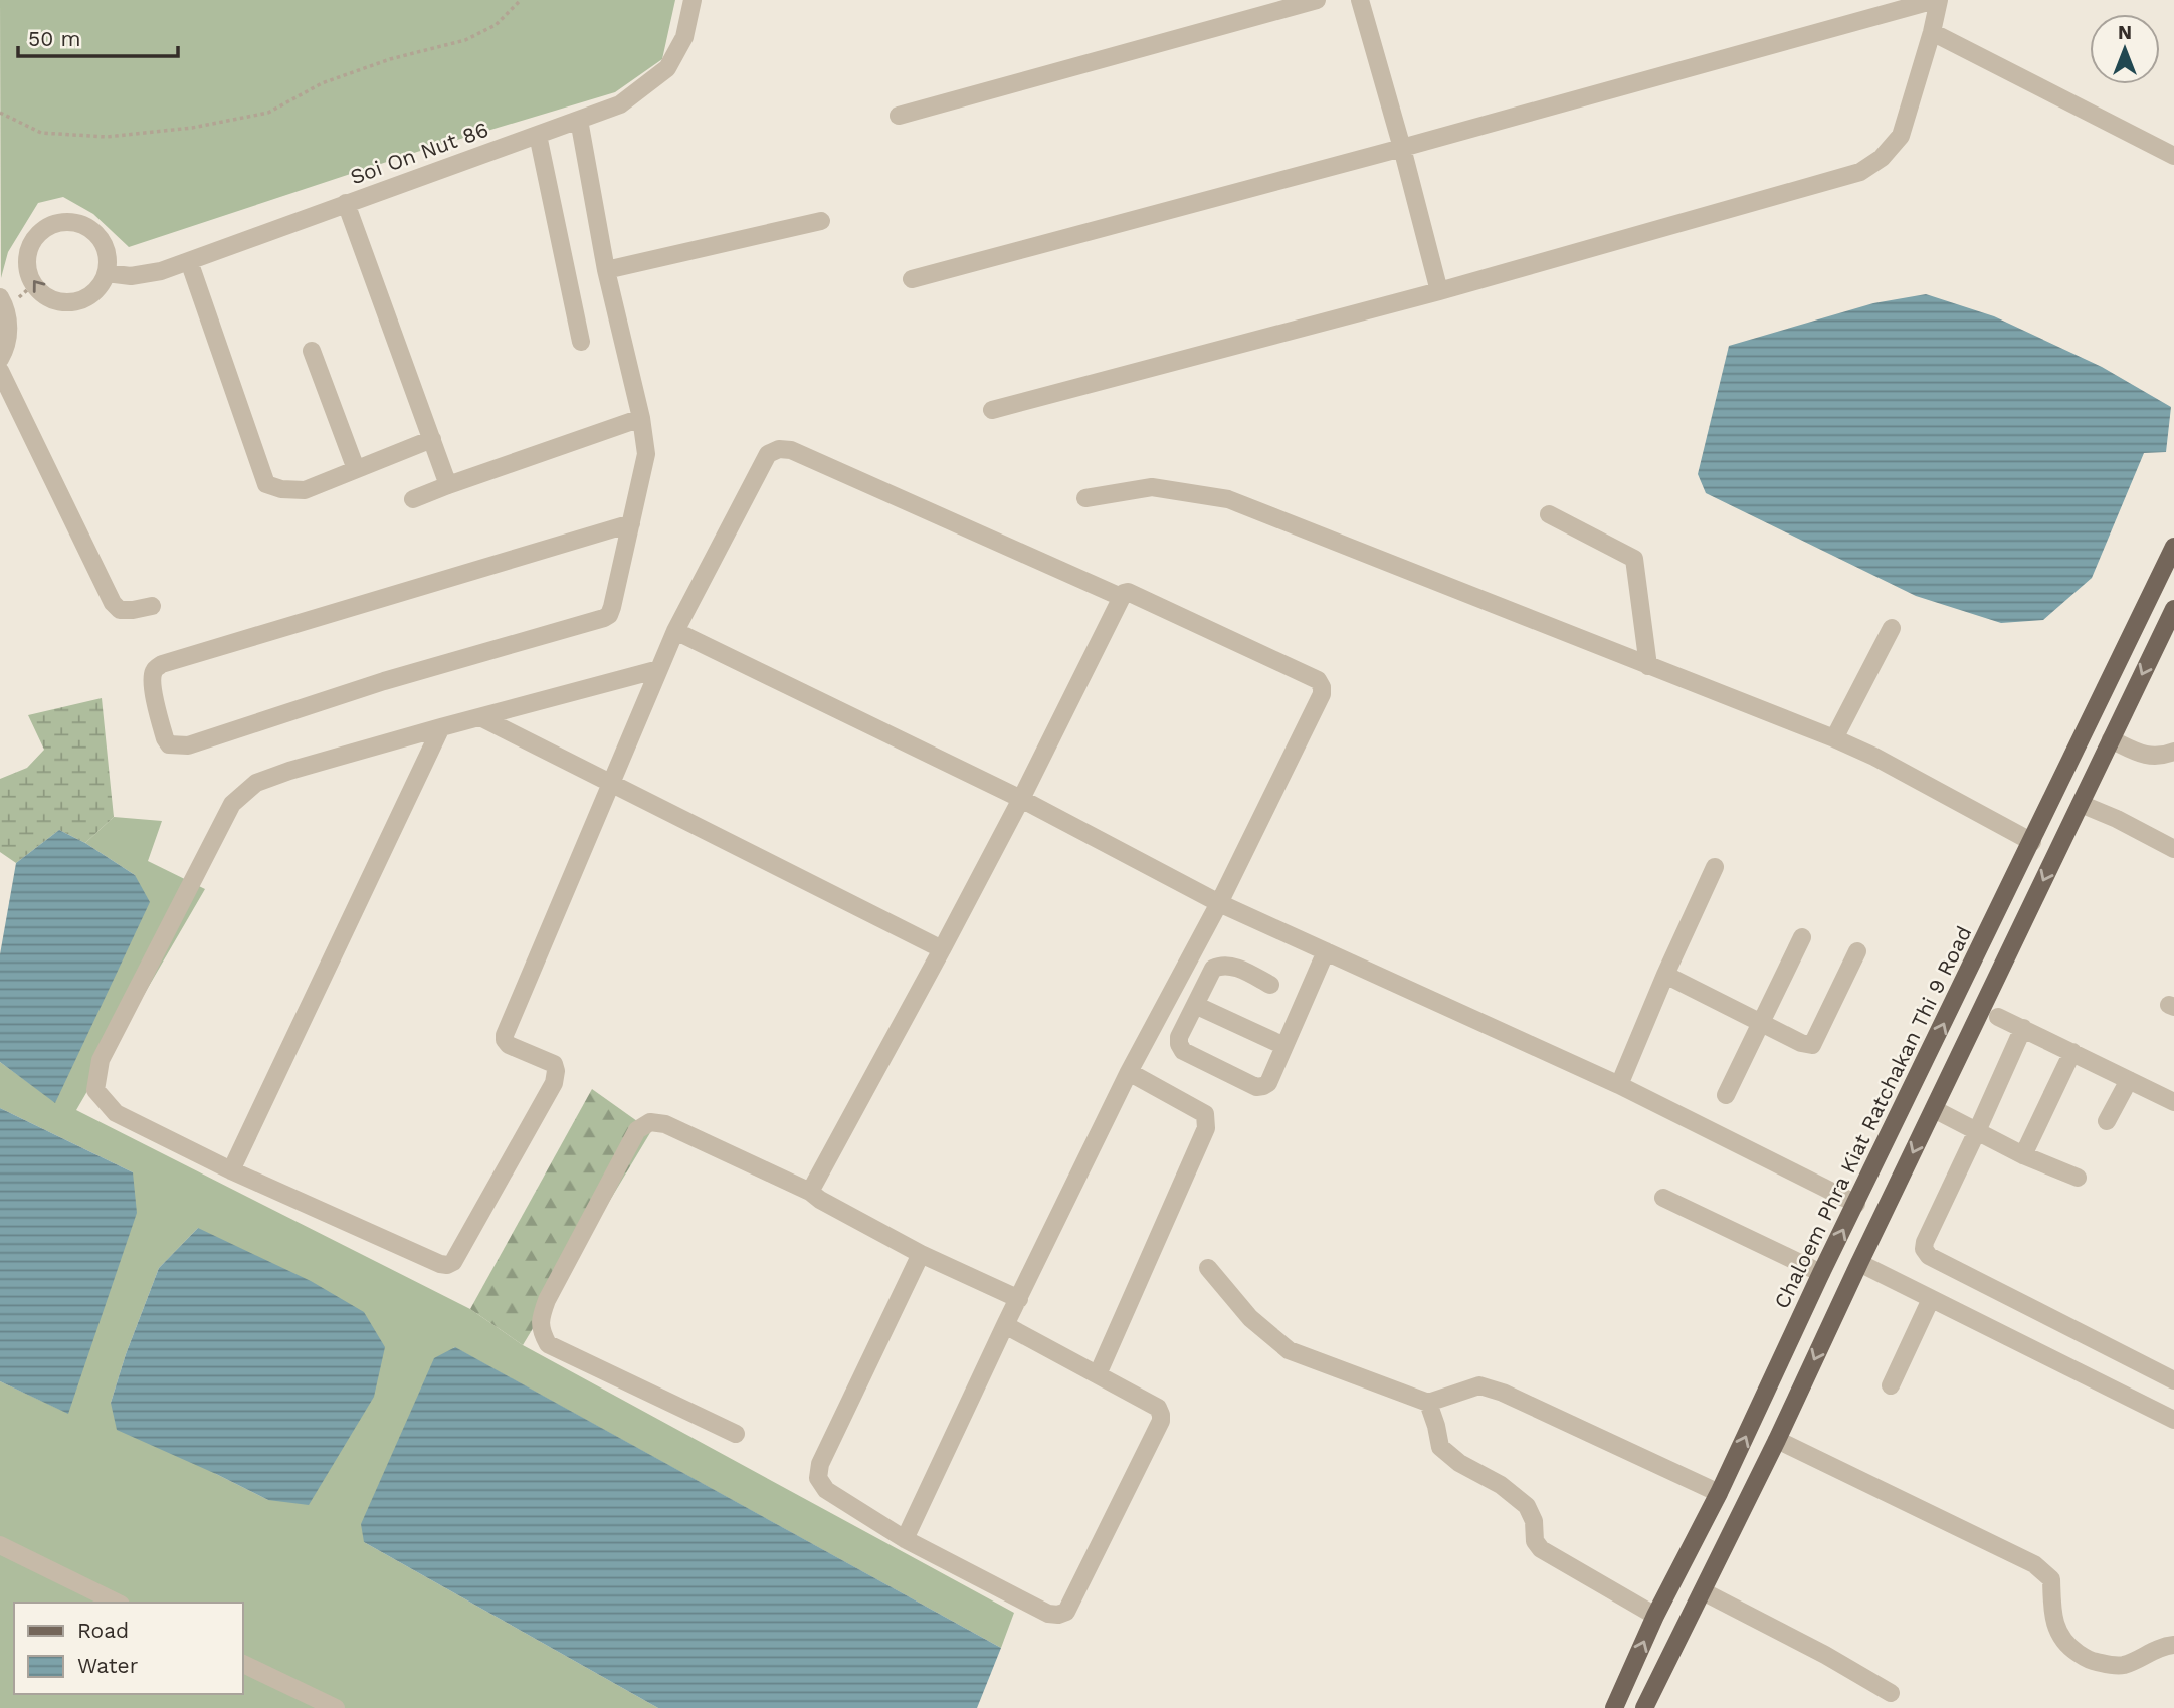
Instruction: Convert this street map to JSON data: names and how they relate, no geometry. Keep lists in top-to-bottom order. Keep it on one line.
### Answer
{"streets":{"main road":["Chaloem Phra Kiat Ratchakan Thi 9 Road"],"street":["Soi On Nut 86"]},"legend":["Road","Water"],"scale_bar":"50 m","north":"top"}
